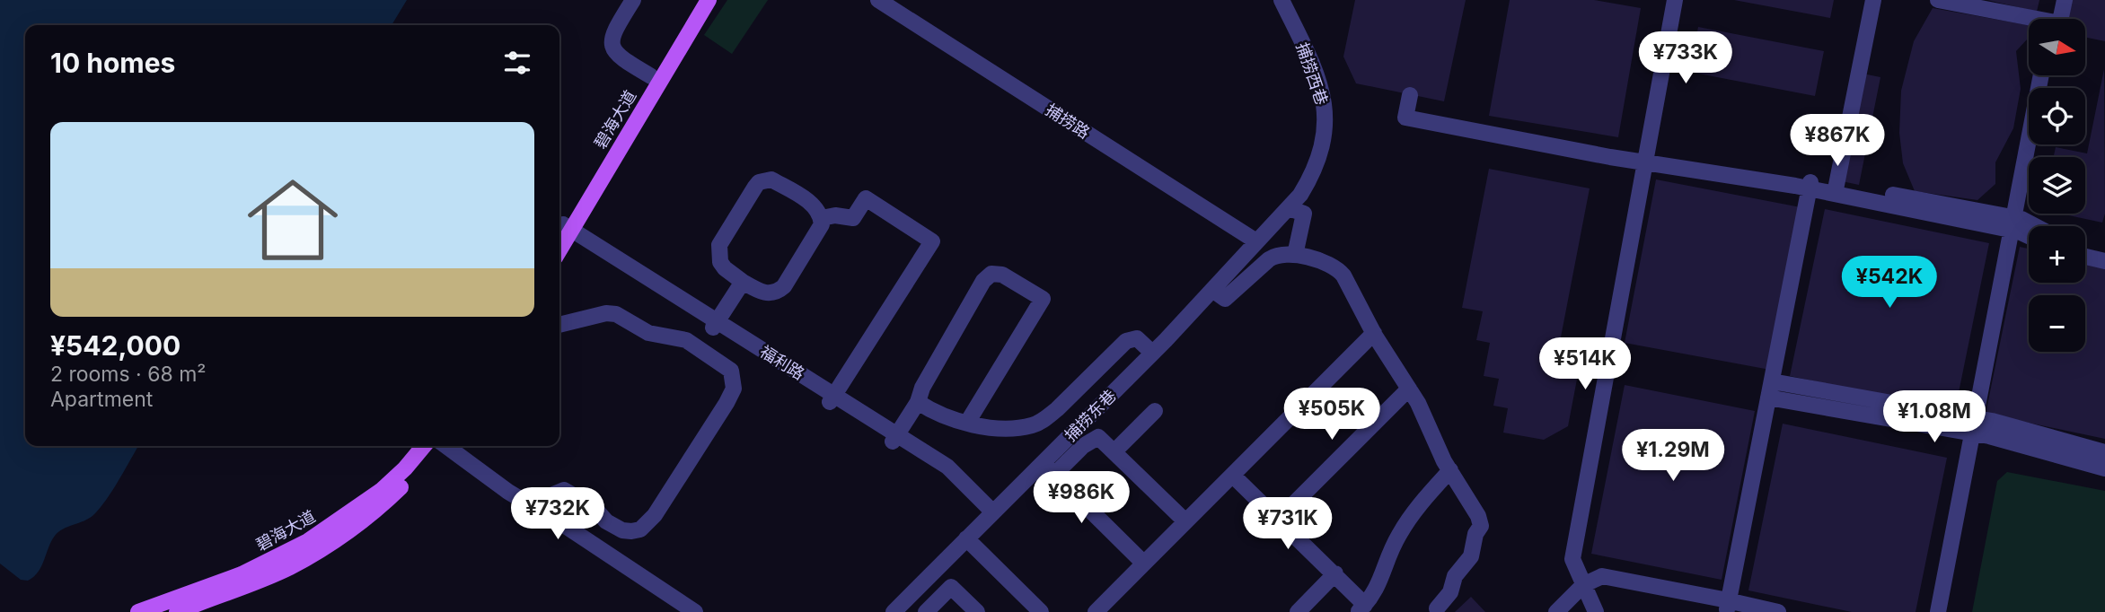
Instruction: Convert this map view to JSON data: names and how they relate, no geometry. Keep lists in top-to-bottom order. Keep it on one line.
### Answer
{"streets":{"main road":["碧海大道"],"street":["捕捞西巷","捕捞路","福利路","捕捞东巷"]},"crossings":[["捕捞西巷","捕捞路"],["捕捞西巷","捕捞东巷"],["碧海大道","福利路"],["捕捞路","捕捞东巷"],["福利路","捕捞东巷"]],"north":"right","page":{"map_buttons":["+","−"],"heading":"10 homes","price":["¥733K","¥867K","¥542K","¥514K","¥505K","¥1.08M","¥1.29M","¥986K","¥732K","¥731K"],"list":[{"name":"¥542,000","note":"2 rooms · 68 m² · Apartment"}]}}
